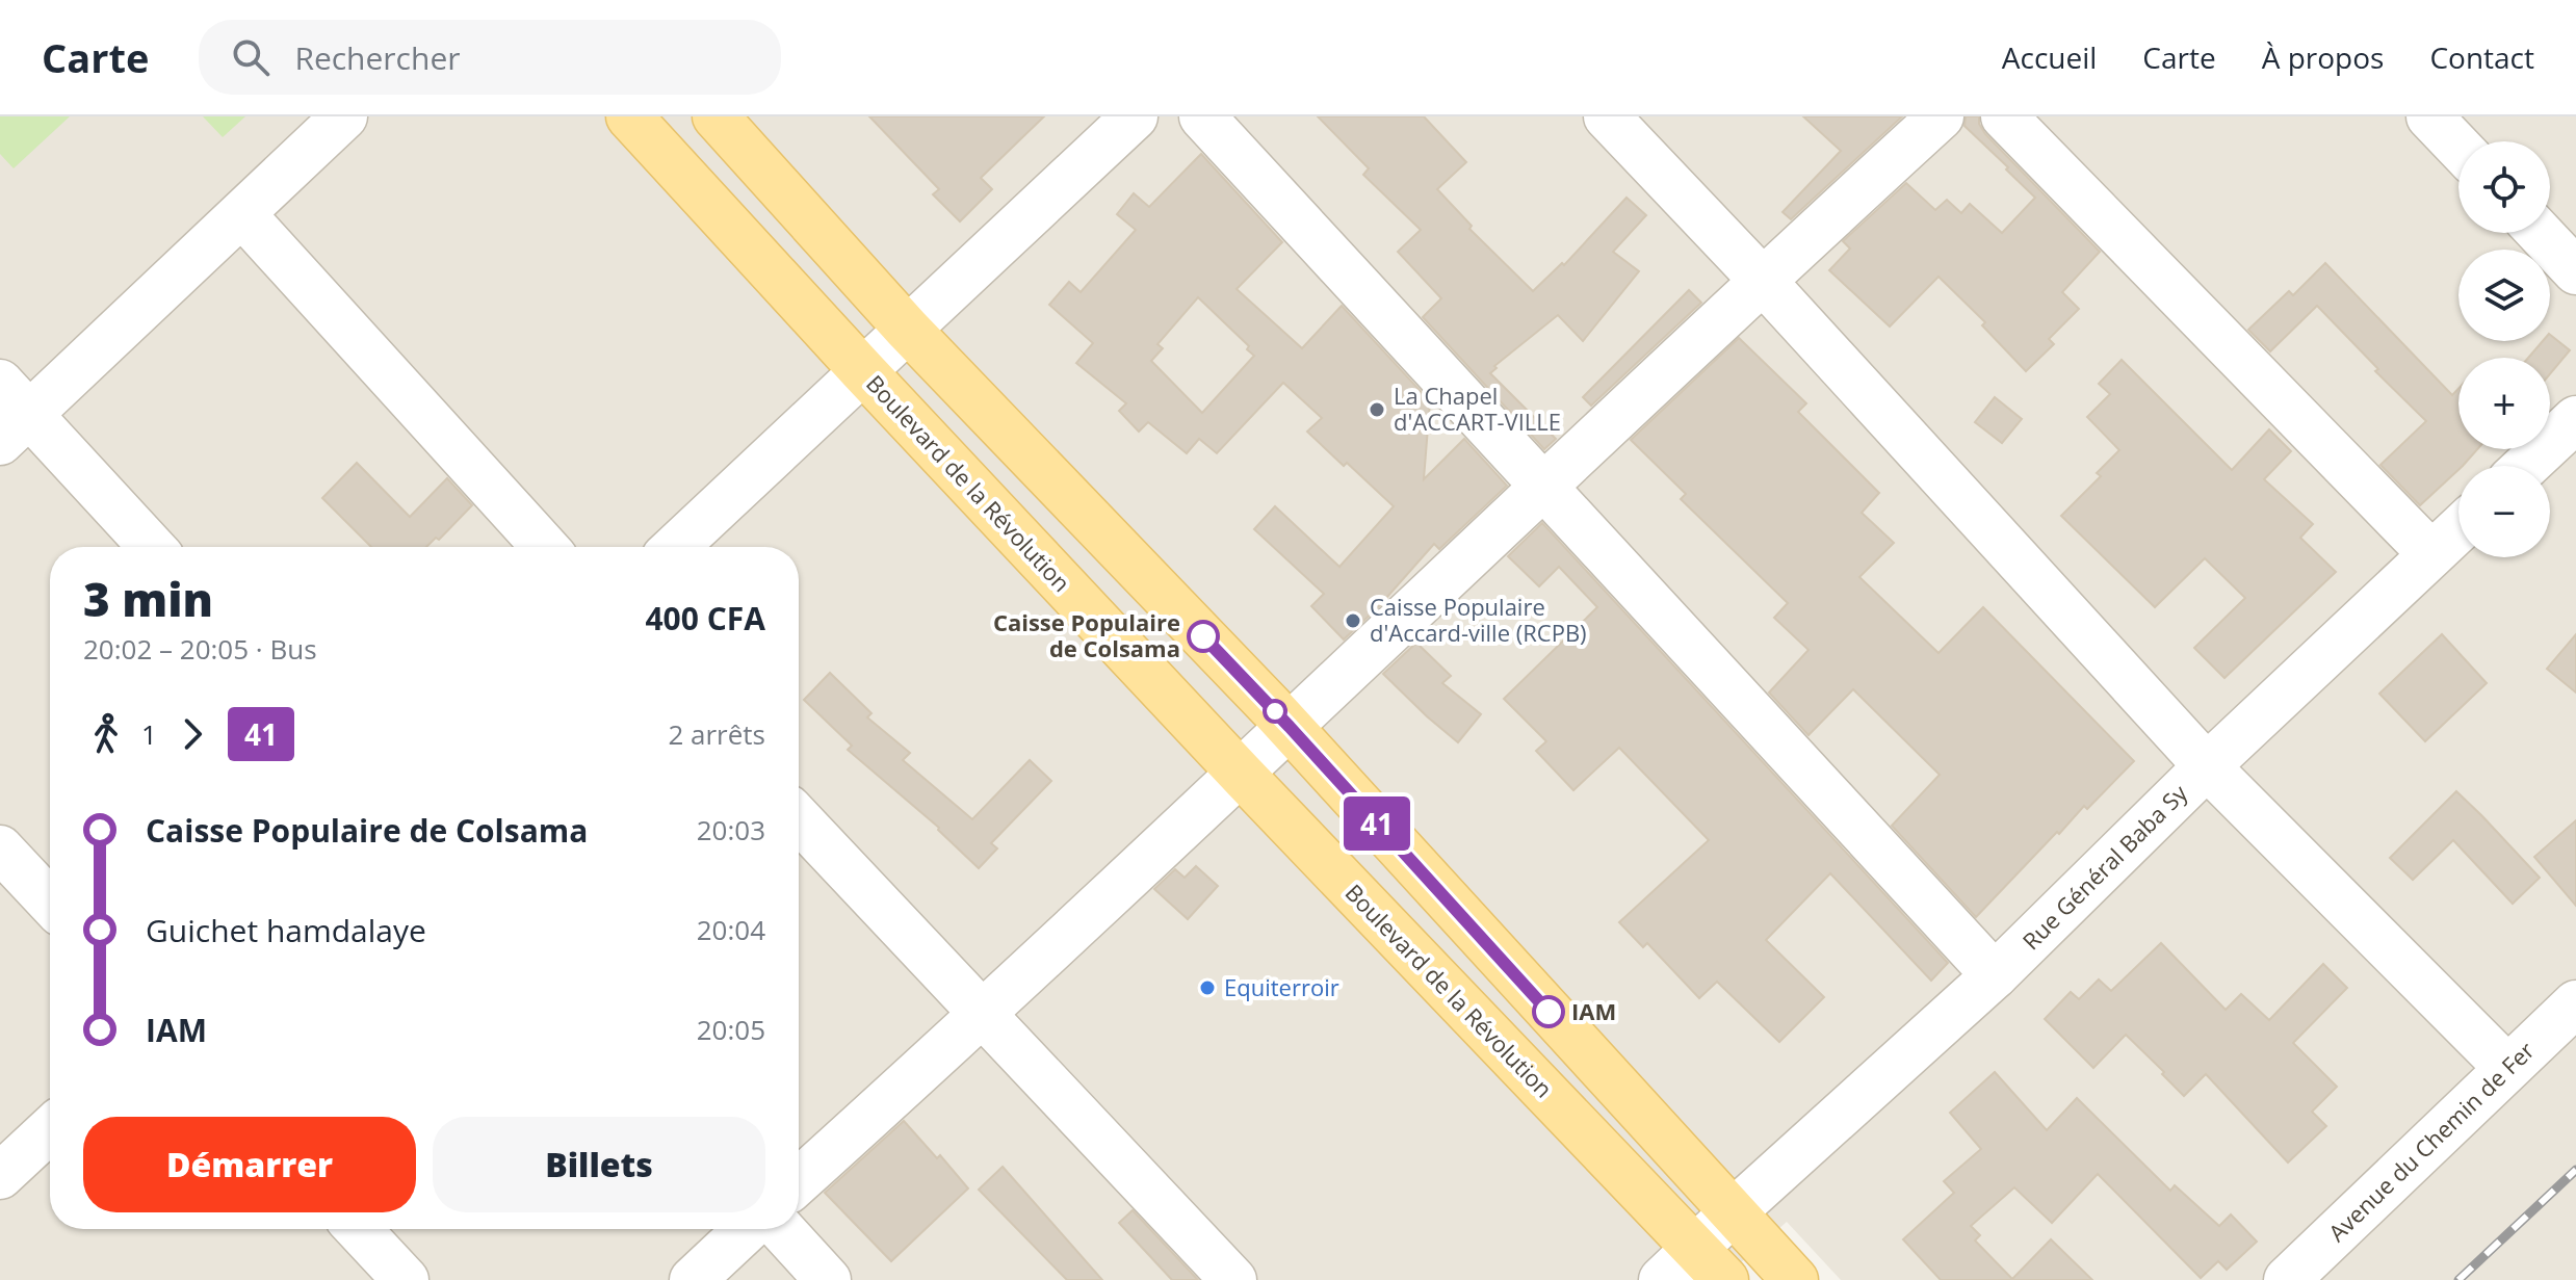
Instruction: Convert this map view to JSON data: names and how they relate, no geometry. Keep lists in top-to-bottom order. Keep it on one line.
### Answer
{"streets":{"main road":["Boulevard de la Révolution"],"street":["Rue Général Baba Sy","Avenue du Chemin de Fer"]},"crossings":[["Boulevard de la Révolution","Rue Général Baba Sy"]],"places":["La Chapel d'ACCART-VILLE","Caisse Populaire d'Accard-ville (RCPB)","Caisse Populaire de Colsama","Equiterroir","IAM"],"lines":["bus line 41"],"page":{"header":"Carte","search":"Rechercher","nav":["Accueil","Carte","À propos","Contact"],"on_map":"41","map_buttons":["+","−"],"heading":["3 min","20:02 – 20:05 · Bus","400 CFA"],"legs":["1","41","2 arrêts"],"list":[{"name":"Caisse Populaire de Colsama","value":"20:03"},{"name":"Guichet hamdalaye","value":"20:04"},{"name":"IAM","value":"20:05"}],"buttons":["Démarrer","Billets"]}}
